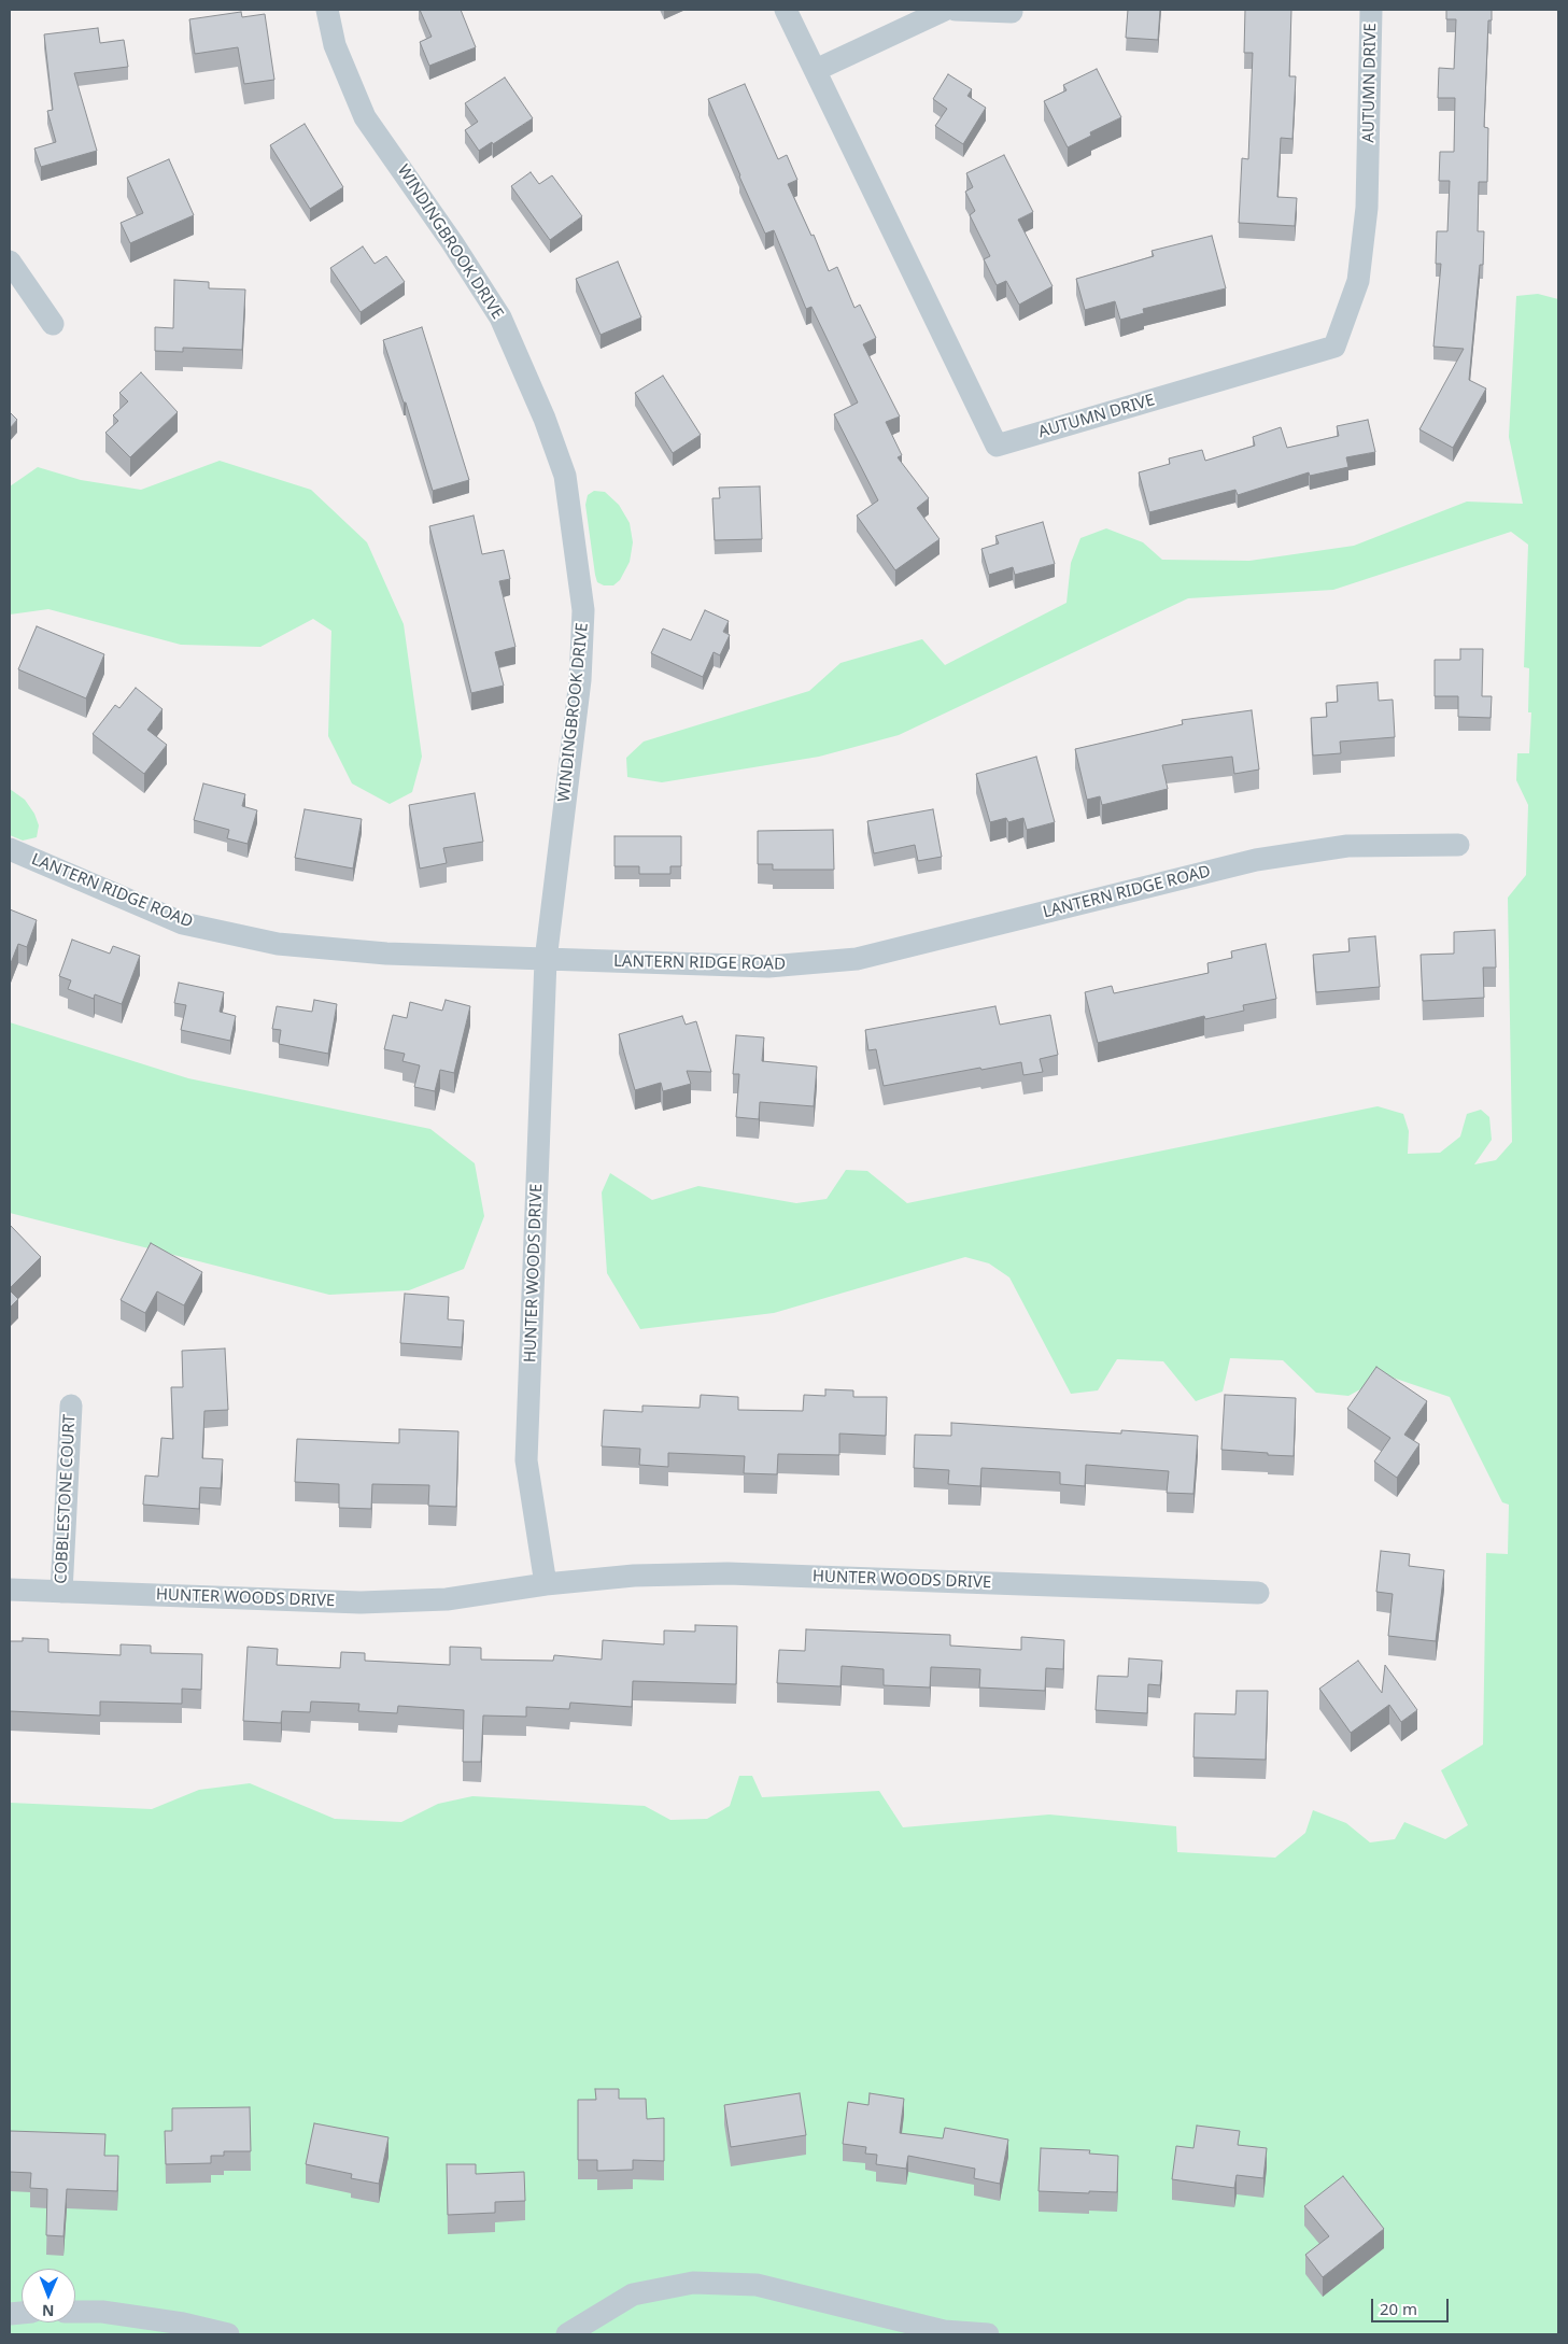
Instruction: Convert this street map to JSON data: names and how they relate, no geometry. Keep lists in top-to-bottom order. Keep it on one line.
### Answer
{"streets":{"street":["AUTUMN DRIVE","WINDINGBROOK DRIVE","LANTERN RIDGE ROAD","HUNTER WOODS DRIVE","COBBLESTONE COURT"]},"crossings":[["WINDINGBROOK DRIVE","LANTERN RIDGE ROAD"],["WINDINGBROOK DRIVE","HUNTER WOODS DRIVE"],["LANTERN RIDGE ROAD","HUNTER WOODS DRIVE"],["HUNTER WOODS DRIVE","COBBLESTONE COURT"]],"scale_bar":"20 m","north":"bottom"}
